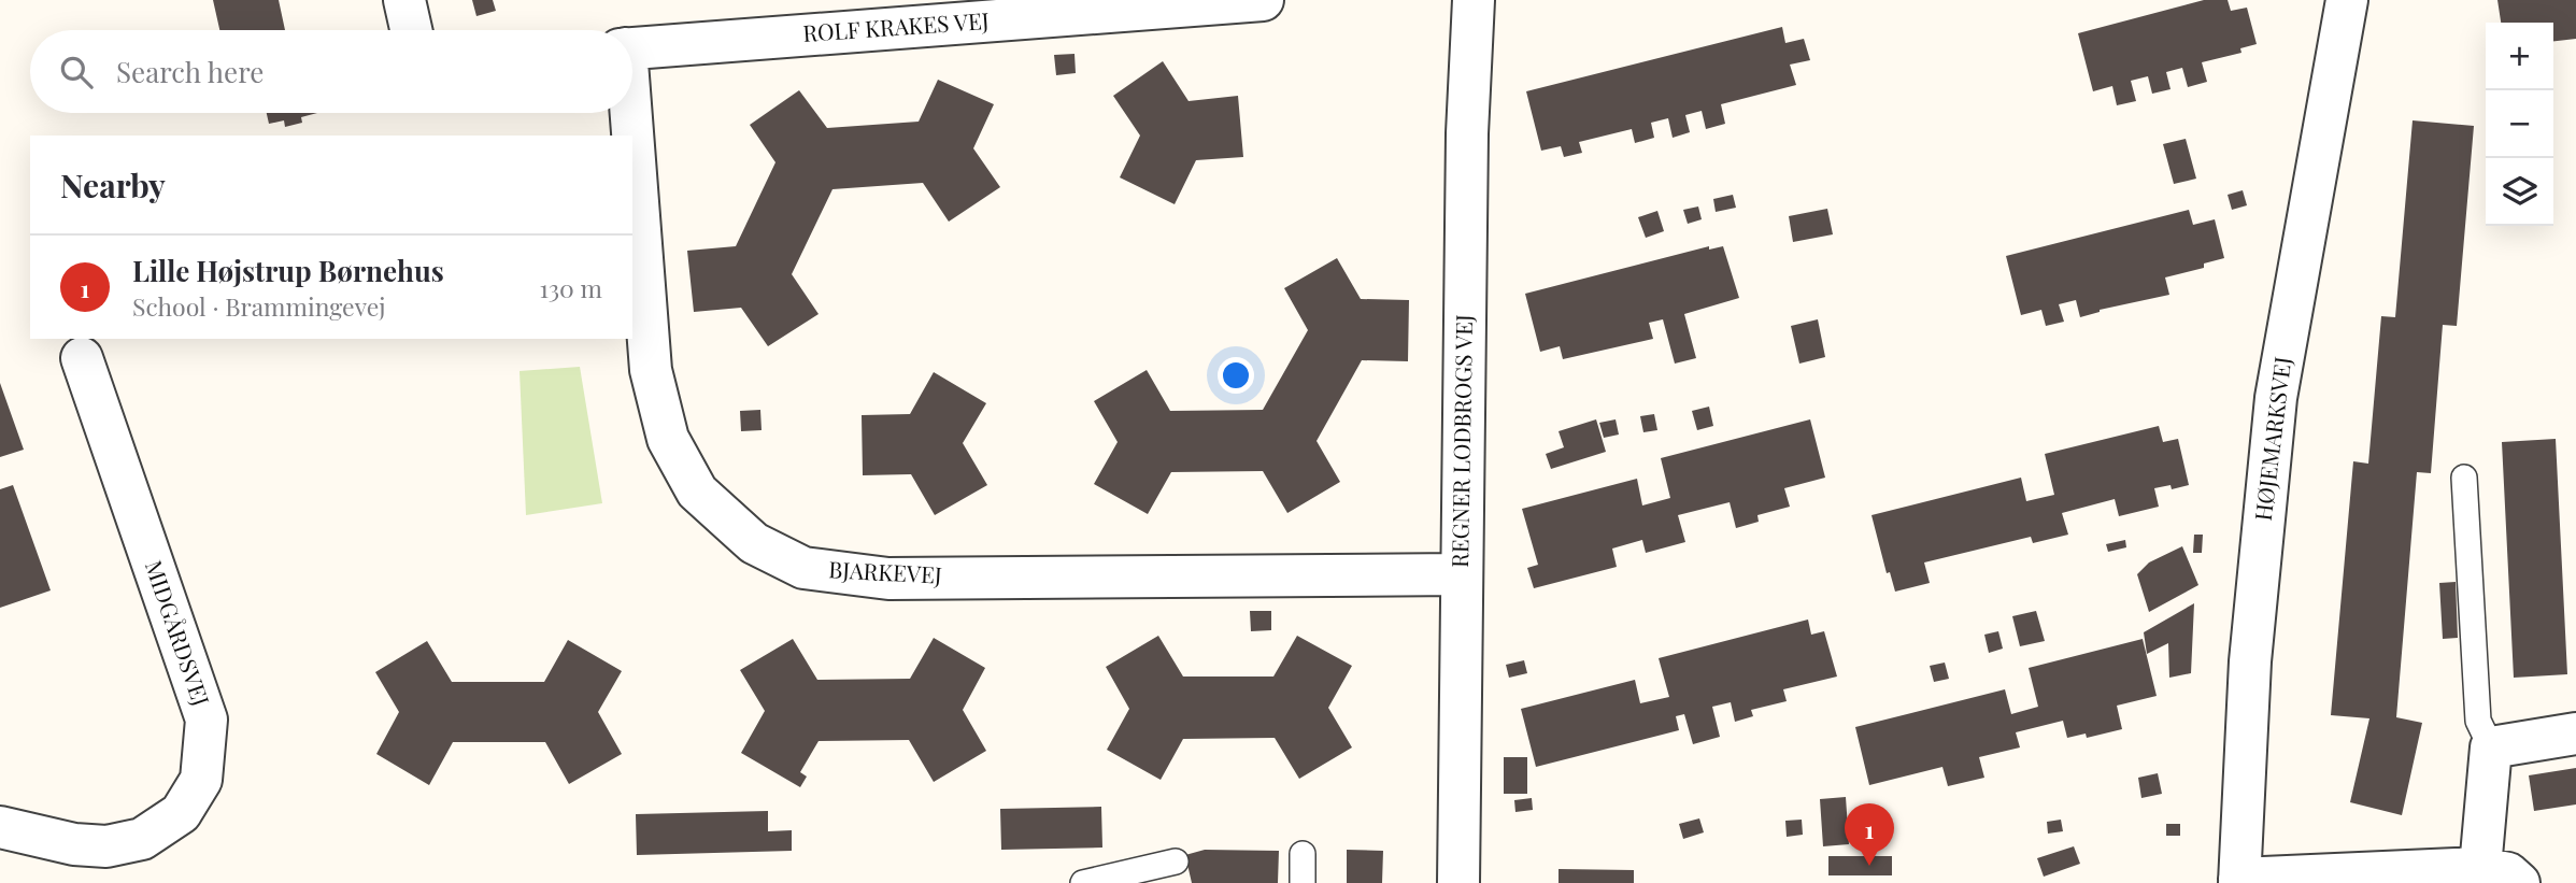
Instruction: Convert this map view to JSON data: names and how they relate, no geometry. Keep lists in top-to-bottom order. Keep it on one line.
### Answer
{"streets":{"street":["ROLF KRAKES VEJ","HØJEMARKSVEJ","REGNER LODBROGS VEJ","BJARKEVEJ","MIDGÅRDSVEJ"]},"crossings":[["REGNER LODBROGS VEJ","BJARKEVEJ"]],"page":{"map_buttons":["+","−"],"search":"Search here","heading":"Nearby","list":[{"mark":"1","name":"Lille Højstrup Børnehus","note":"School · Brammingevej","value":"130 m"}],"pins":"1"}}
